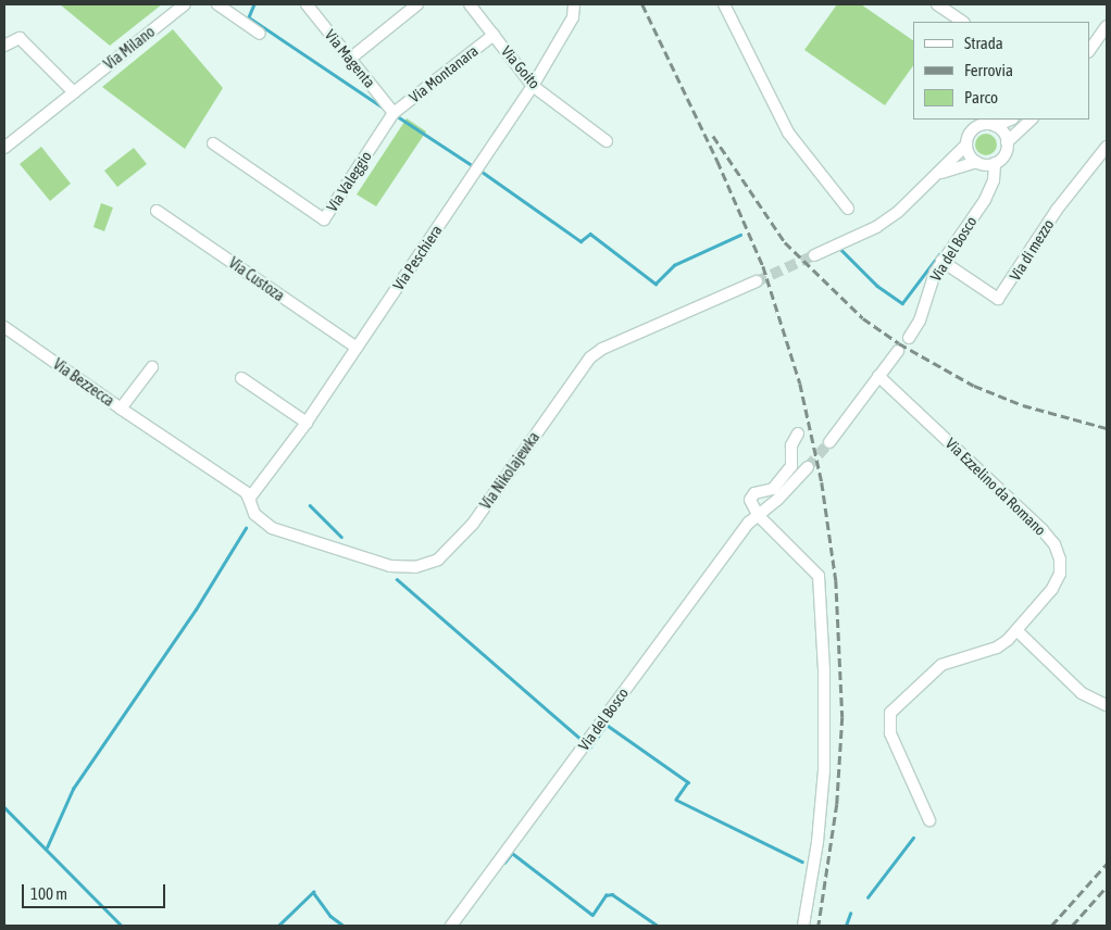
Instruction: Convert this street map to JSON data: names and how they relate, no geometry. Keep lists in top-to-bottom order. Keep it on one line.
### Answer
{"streets":{"street":["Via Milano","Via Magenta","Via Goito","Via Montanara","Via Valeggio","Via del Bosco","Via di mezzo","Via Peschiera","Via Custoza","Via Bezzecca","Via Nikolajewka","Via Ezzelino da Romano"]},"crossings":[["Via Magenta","Via Montanara"],["Via Magenta","Via Valeggio"],["Via Goito","Via Montanara"],["Via Goito","Via Peschiera"],["Via Montanara","Via Valeggio"],["Via del Bosco","Via di mezzo"],["Via Peschiera","Via Custoza"],["Via Peschiera","Via Nikolajewka"],["Via Bezzecca","Via Nikolajewka"]],"legend":["Strada","Ferrovia","Parco"],"scale_bar":"100 m"}
